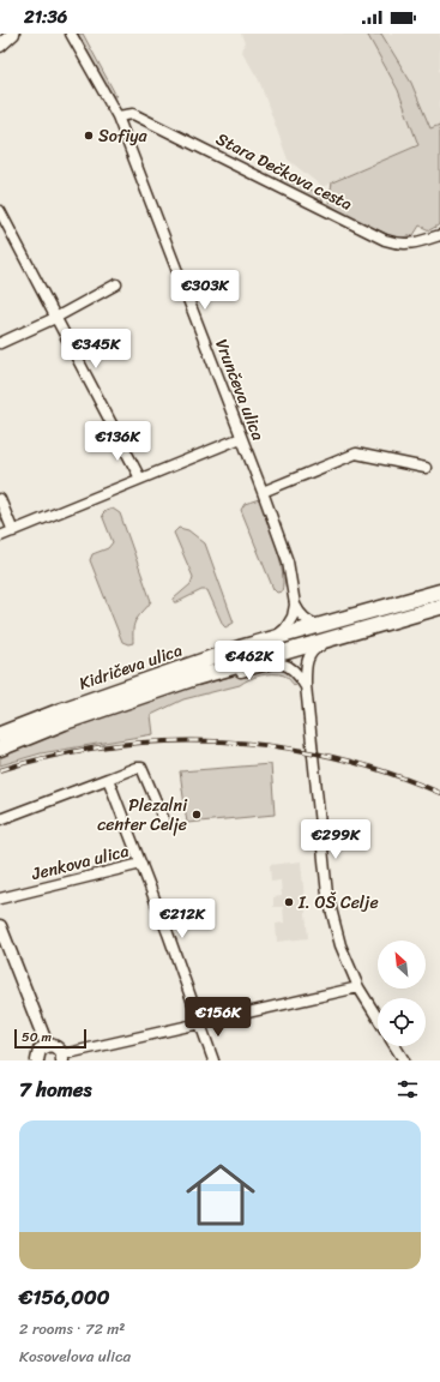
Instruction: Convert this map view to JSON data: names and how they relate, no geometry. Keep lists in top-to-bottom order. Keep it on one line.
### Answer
{"streets":{"main road":["Kidričeva ulica"],"street":["Stara Dečkova cesta","Vrunčeva ulica","Jenkova ulica"]},"crossings":[["Stara Dečkova cesta","Vrunčeva ulica"]],"places":["Sofiya","Plezalni center Celje","I. OŠ Celje"],"scale_bar":"50 m","north":"top left","page":{"status":"21:36","price":["€303K","€345K","€136K","€462K","€299K","€212K","€156K"],"scale":"50 m","heading":"7 homes","list":[{"name":"€156,000","note":"2 rooms · 72 m² · Kosovelova ulica"}]}}
